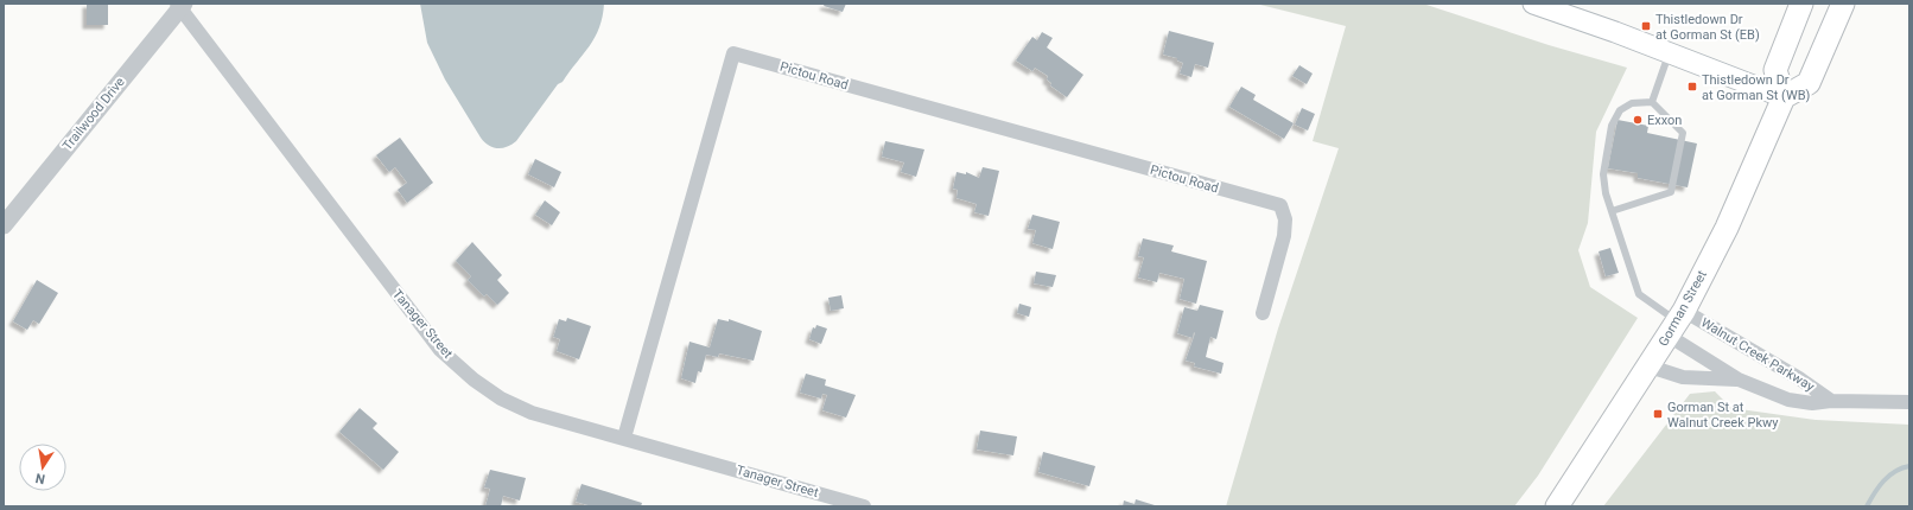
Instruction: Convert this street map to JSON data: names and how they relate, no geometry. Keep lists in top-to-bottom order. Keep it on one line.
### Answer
{"streets":{"main road":["Gorman Street"],"street":["Pictou Road","Trailwood Drive","Tanager Street","Walnut Creek Parkway"]},"crossings":[["Pictou Road","Tanager Street"],["Trailwood Drive","Tanager Street"],["Gorman Street","Walnut Creek Parkway"]],"places":{"transit":["Thistledown Dr at Gorman St (EB)","Thistledown Dr at Gorman St (WB)","Gorman St at Walnut Creek Pkwy"],"other":["Exxon"]},"north":"bottom"}
